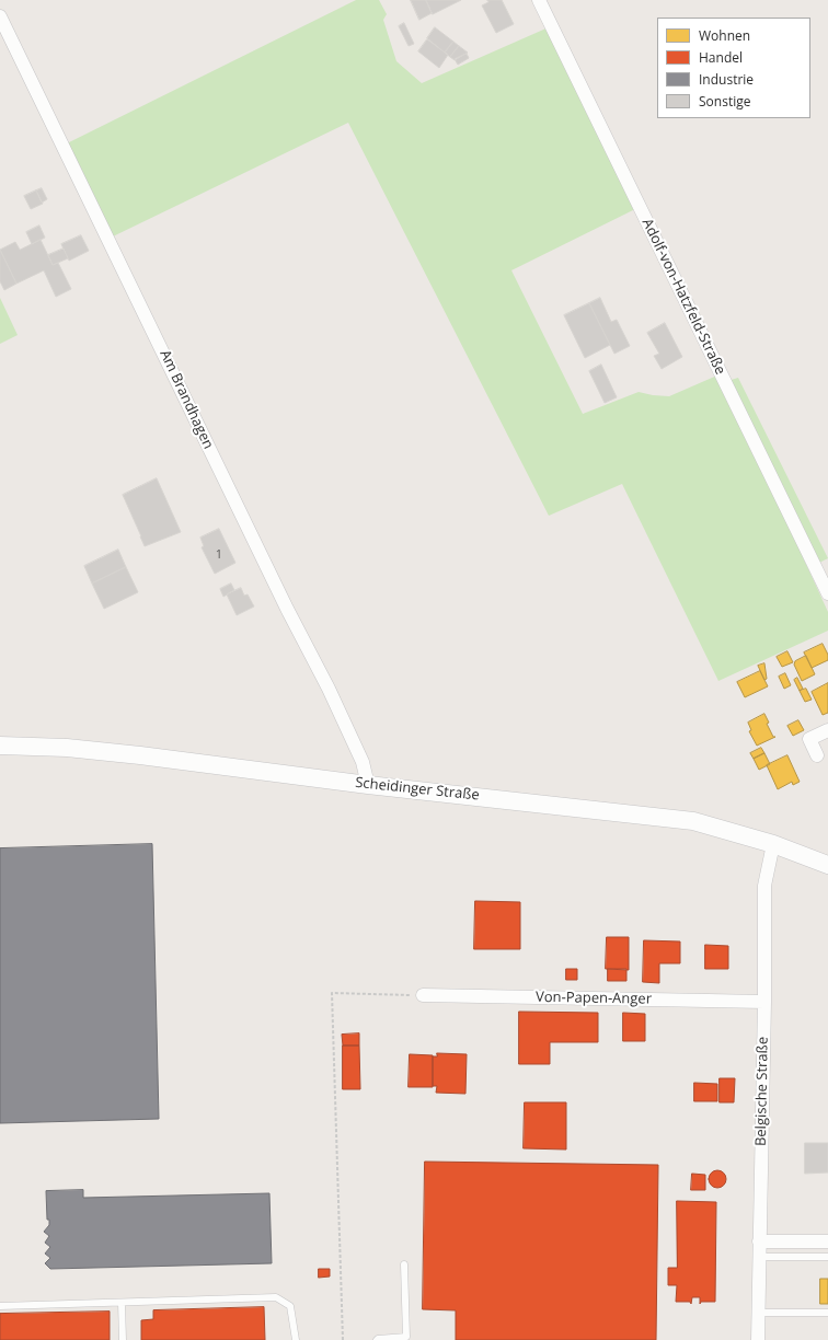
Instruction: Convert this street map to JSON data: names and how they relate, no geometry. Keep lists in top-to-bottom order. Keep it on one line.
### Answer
{"streets":{"main road":["Scheidinger Straße"],"street":["Adolf-von-Hatzfeld-Straße","Am Brandhagen","Von-Papen-Anger","Belgische Straße"]},"crossings":[["Am Brandhagen","Scheidinger Straße"],["Scheidinger Straße","Belgische Straße"],["Von-Papen-Anger","Belgische Straße"]],"house_numbers":["1"],"legend":["Wohnen","Handel","Industrie","Sonstige"]}
